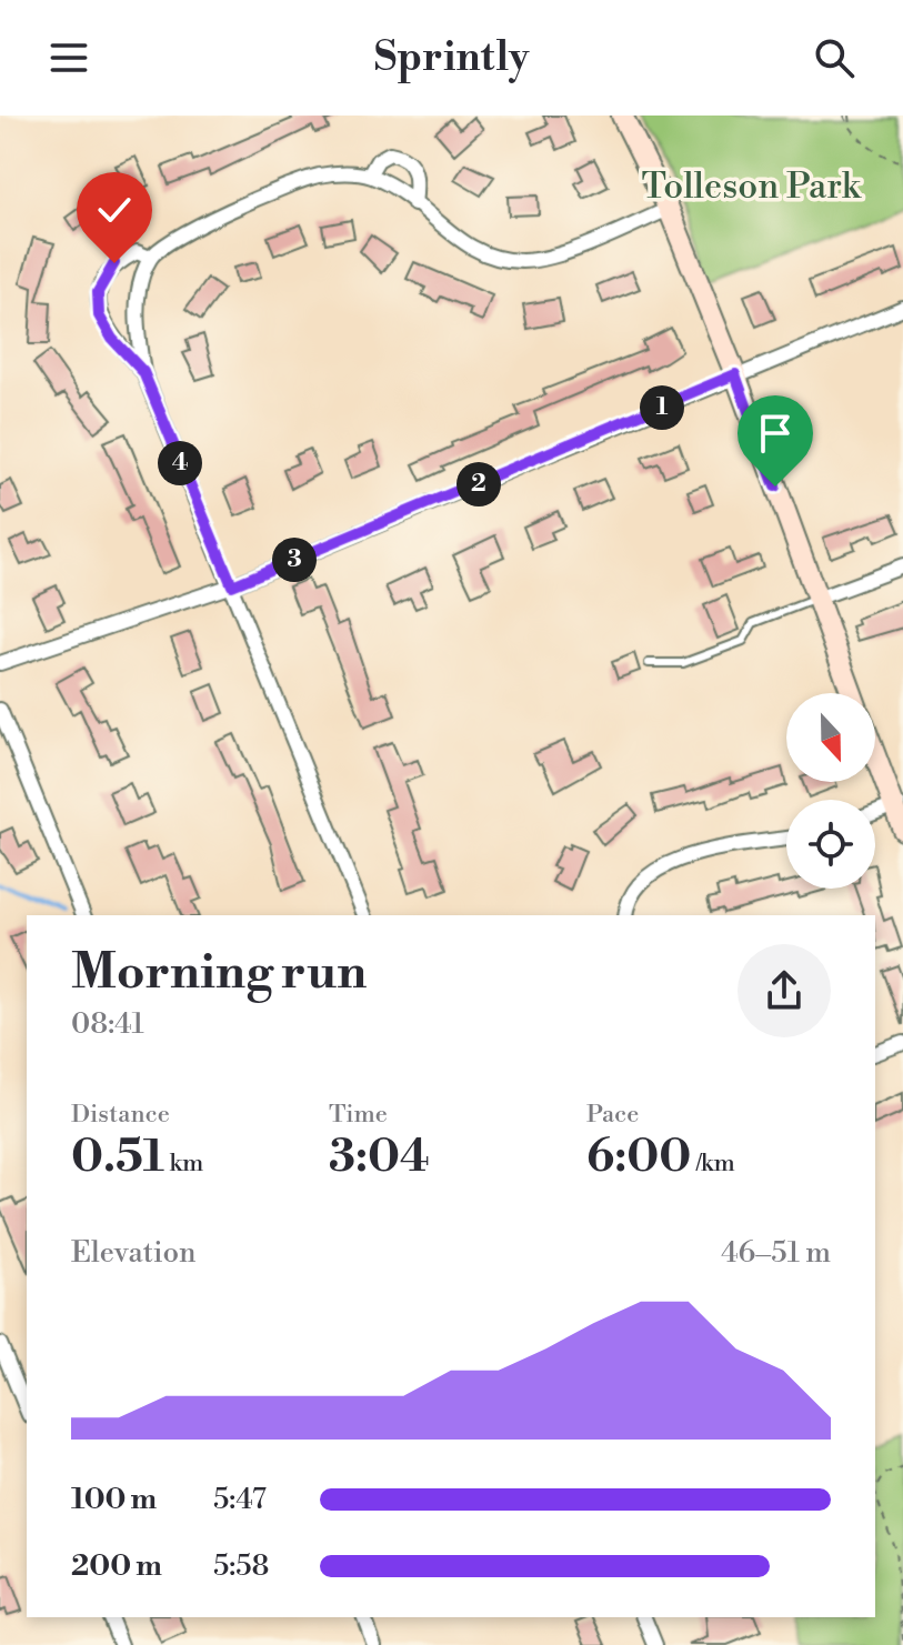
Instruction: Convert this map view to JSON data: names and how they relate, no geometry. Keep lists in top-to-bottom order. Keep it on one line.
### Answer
{"parks":["Tolleson Park"],"north":"bottom","page":{"header":"Sprintly","pins":["1","4","2","3"],"heading":["Morning run","08:41"],"stats":[["Distance","0.51 km"],["Time","3:04"],["Pace","6:00 /km"]],"chart":["Elevation","46–51 m"],"list":[{"name":"100 m","note":"5:47"},{"name":"200 m","note":"5:58"}]}}
